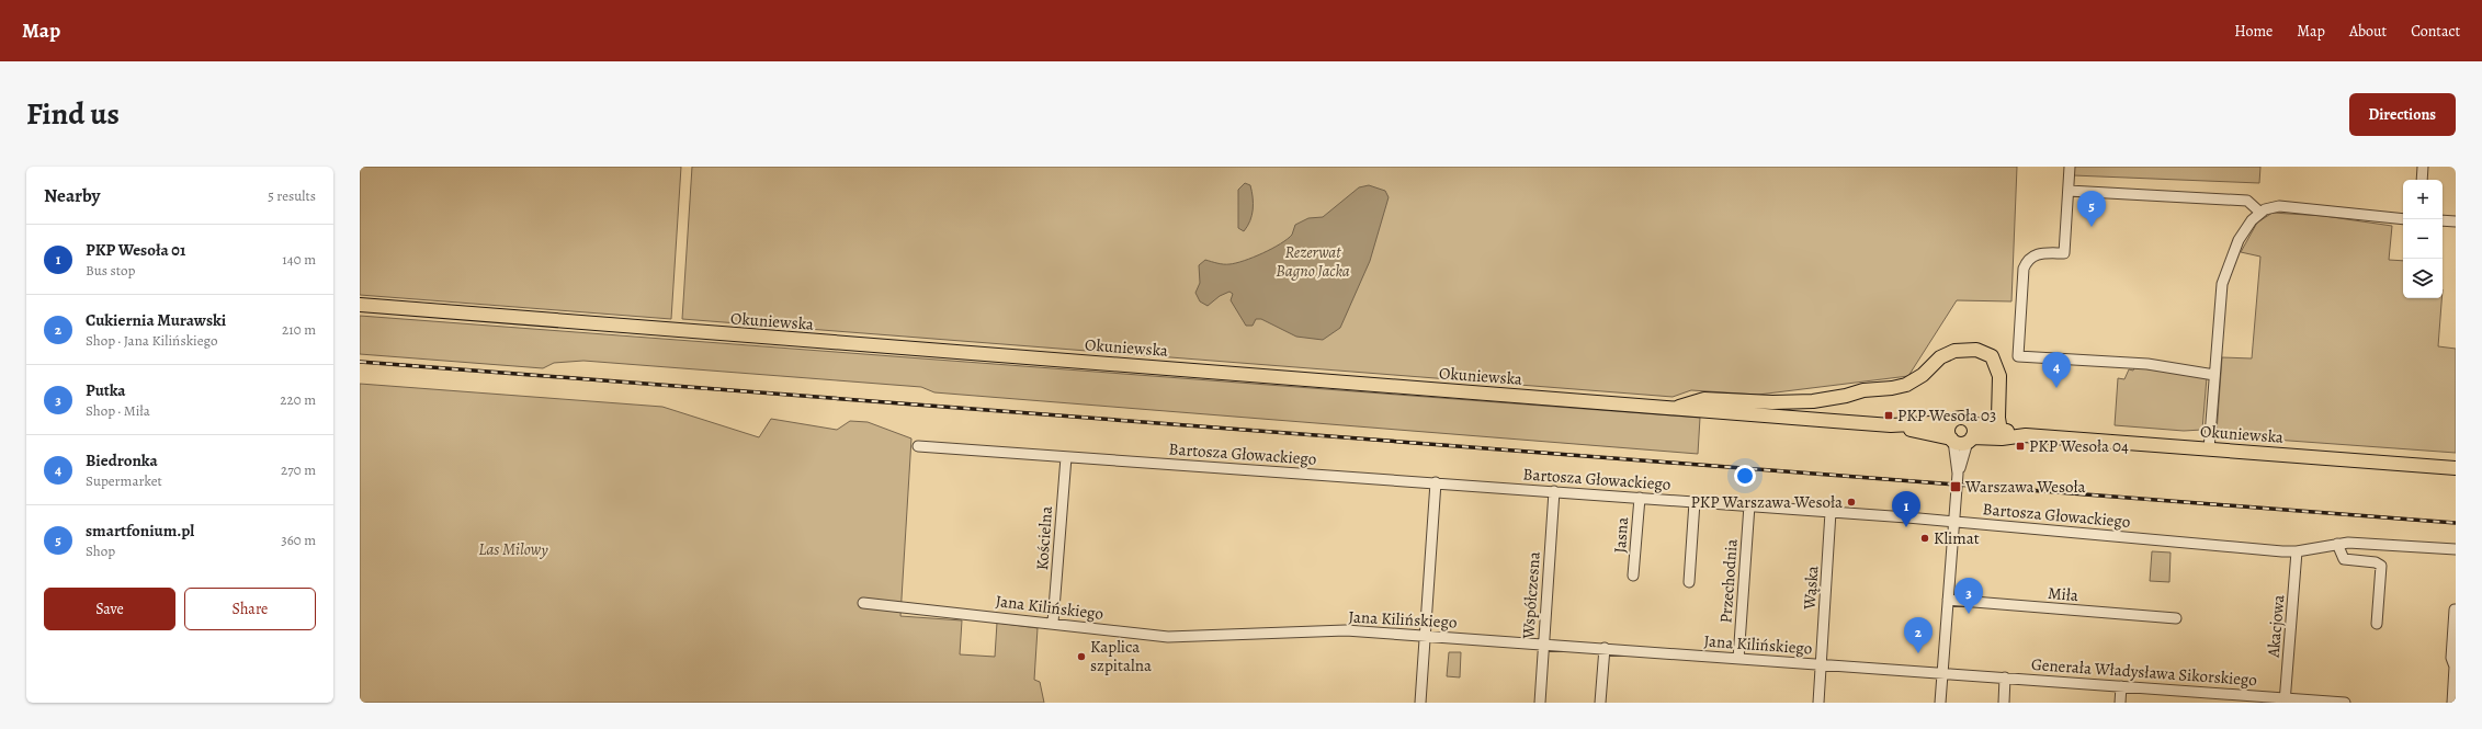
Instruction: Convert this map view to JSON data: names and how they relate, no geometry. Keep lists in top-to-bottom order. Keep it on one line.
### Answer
{"streets":{"main road":["Okuniewska"],"street":["Bartosza Głowackiego","Jasna","Kościelna","Przechodnia","Wąska","Miła","Współczesna","Jana Kilińskiego","Akacjowa","Generała Władysława Sikorskiego"]},"crossings":[["Bartosza Głowackiego","Jasna"],["Bartosza Głowackiego","Kościelna"],["Bartosza Głowackiego","Przechodnia"],["Bartosza Głowackiego","Wąska"],["Bartosza Głowackiego","Współczesna"],["Bartosza Głowackiego","Akacjowa"],["Kościelna","Jana Kilińskiego"],["Przechodnia","Jana Kilińskiego"],["Wąska","Jana Kilińskiego"],["Współczesna","Jana Kilińskiego"],["Jana Kilińskiego","Generała Władysława Sikorskiego"],["Akacjowa","Generała Władysława Sikorskiego"]],"parks":["Rezerwat Bagno Jacka","Las Milowy"],"places":{"transit":["PKP Wesoła 03","PKP Wesoła 04","Warszawa Wesoła"],"other":["PKP Warszawa Wesoła","Klimat","Kaplica szpitalna"]},"page":{"header":"Map","nav":["Home","Map","About","Contact"],"title":"Find us","buttons":["Directions",["Save","Share"]],"heading":["Nearby","5 results"],"map_buttons":["+","−"],"pins":["5","4","1","3","2"],"list":[{"mark":"1","name":"PKP Wesoła 01","note":"Bus stop","value":"140 m"},{"mark":"2","name":"Cukiernia Murawski","note":"Shop · Jana Kilińskiego","value":"210 m"},{"mark":"3","name":"Putka","note":"Shop · Miła","value":"220 m"},{"mark":"4","name":"Biedronka","note":"Supermarket","value":"270 m"},{"mark":"5","name":"smartfonium.pl","note":"Shop","value":"360 m"}]}}
